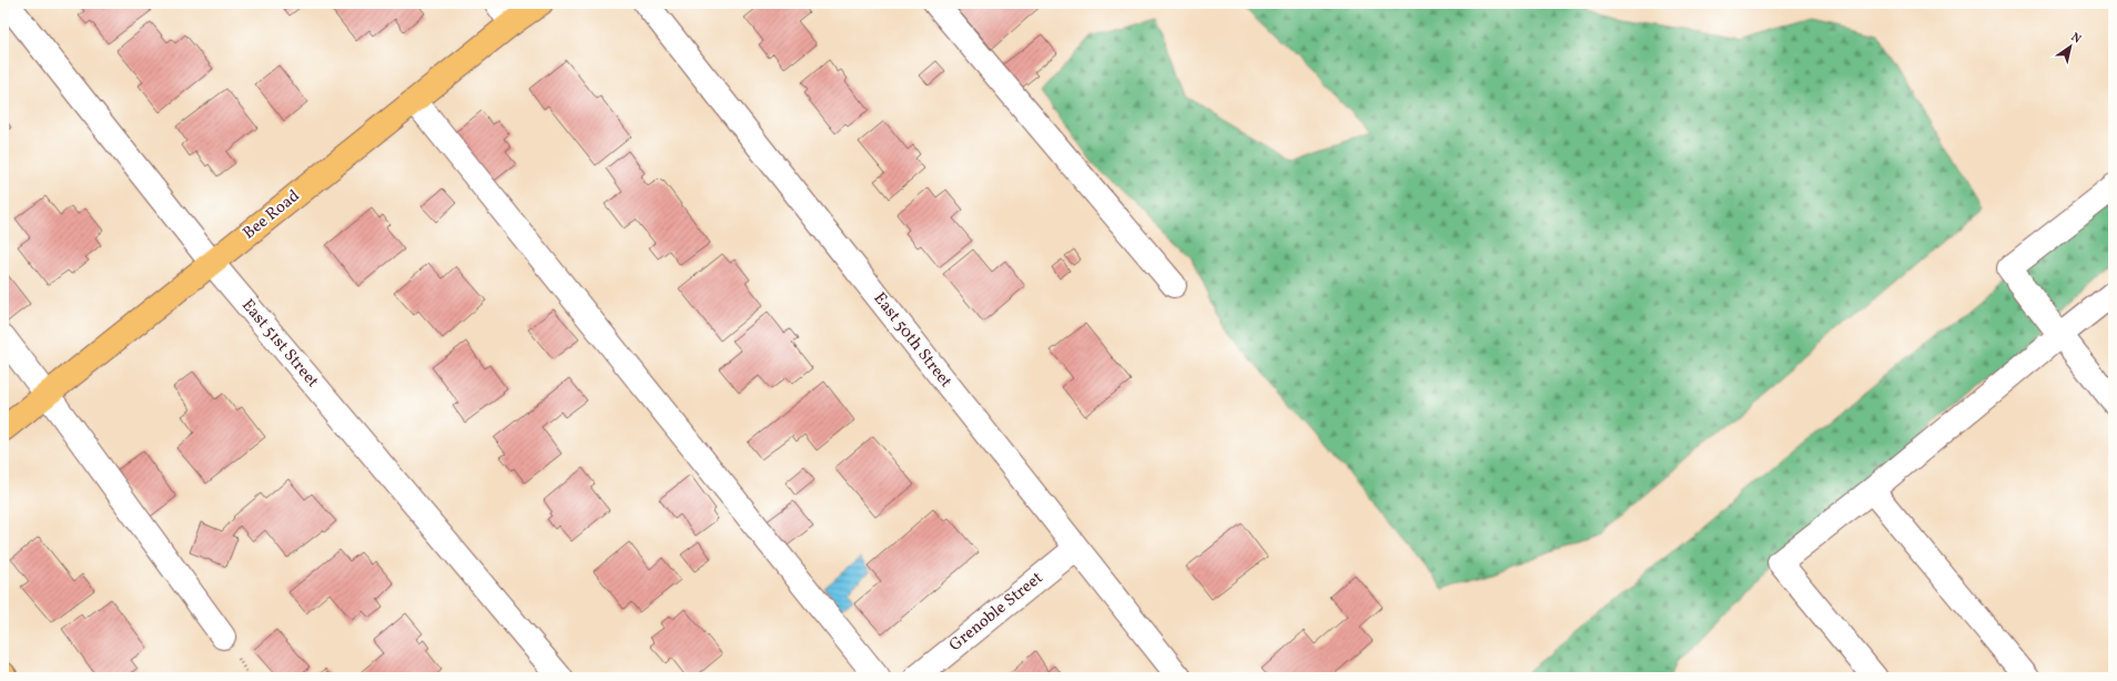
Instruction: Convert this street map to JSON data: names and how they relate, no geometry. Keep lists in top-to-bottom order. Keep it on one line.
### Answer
{"streets":{"main road":["Bee Road"],"street":["East 50th Street","East 51st Street","Grenoble Street"]},"crossings":[["Bee Road","East 51st Street"],["East 50th Street","Grenoble Street"]],"north":"top right"}
